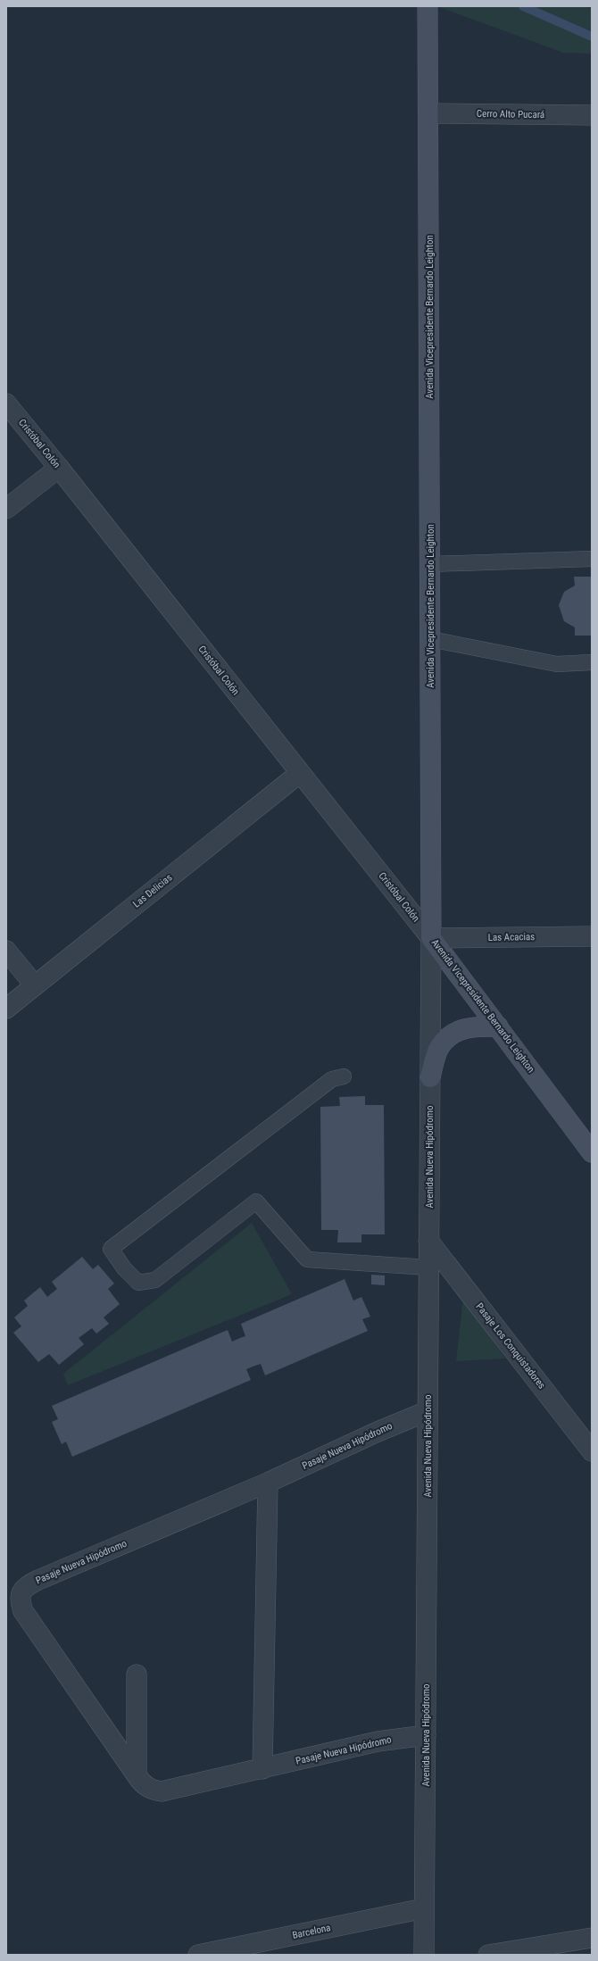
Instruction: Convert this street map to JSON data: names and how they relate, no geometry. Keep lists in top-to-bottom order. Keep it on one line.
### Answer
{"streets":{"main road":["Avenida Vicepresidente Bernardo Leighton"],"street":["Cerro Alto Pucará","Cristóbal Colón","Las Delicias","Las Acacias","Avenida Nueva Hipódromo","Pasaje Los Conquistadores","Pasaje Nueva Hipódromo","Barcelona"]},"crossings":[["Cerro Alto Pucará","Avenida Vicepresidente Bernardo Leighton"],["Avenida Vicepresidente Bernardo Leighton","Cristóbal Colón"],["Avenida Vicepresidente Bernardo Leighton","Las Acacias"],["Avenida Vicepresidente Bernardo Leighton","Avenida Nueva Hipódromo"],["Cristóbal Colón","Las Delicias"],["Cristóbal Colón","Las Acacias"],["Cristóbal Colón","Avenida Nueva Hipódromo"],["Las Acacias","Avenida Nueva Hipódromo"],["Avenida Nueva Hipódromo","Pasaje Los Conquistadores"],["Avenida Nueva Hipódromo","Pasaje Nueva Hipódromo"],["Avenida Nueva Hipódromo","Barcelona"]]}
